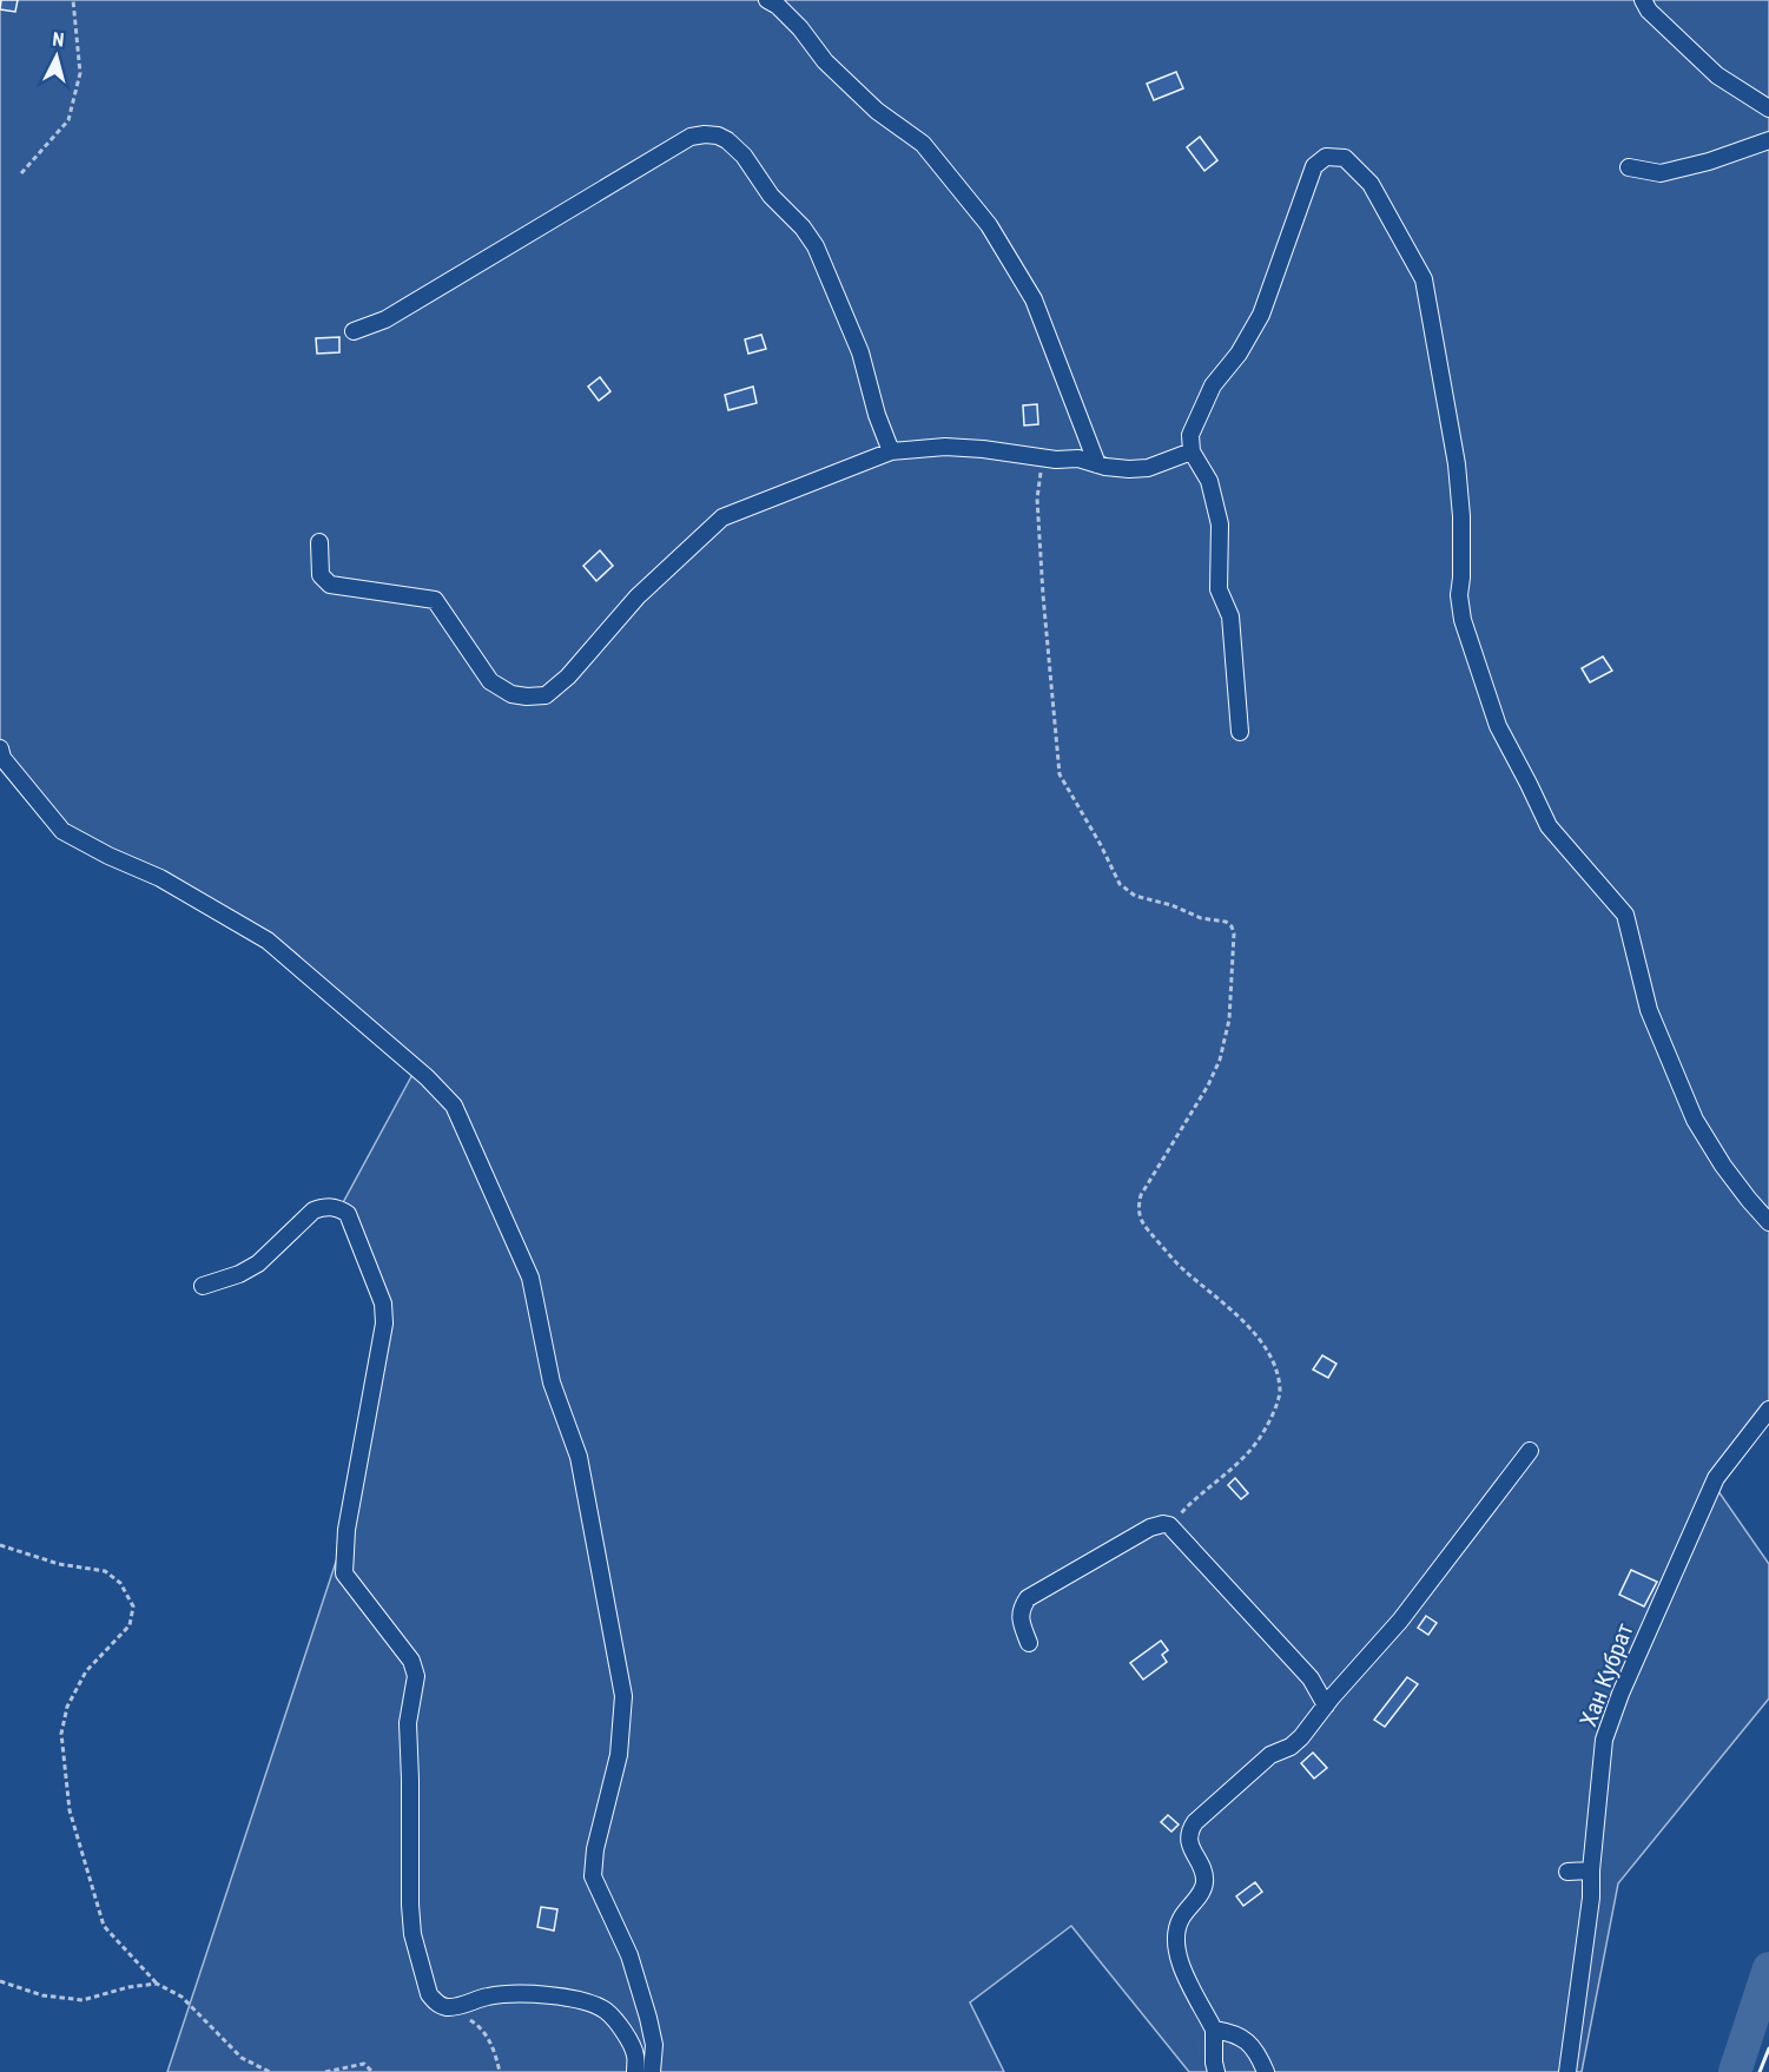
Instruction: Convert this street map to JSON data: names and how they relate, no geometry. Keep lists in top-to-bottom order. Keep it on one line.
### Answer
{"streets":{"street":["Хан Кубрат"]},"north":"top"}
